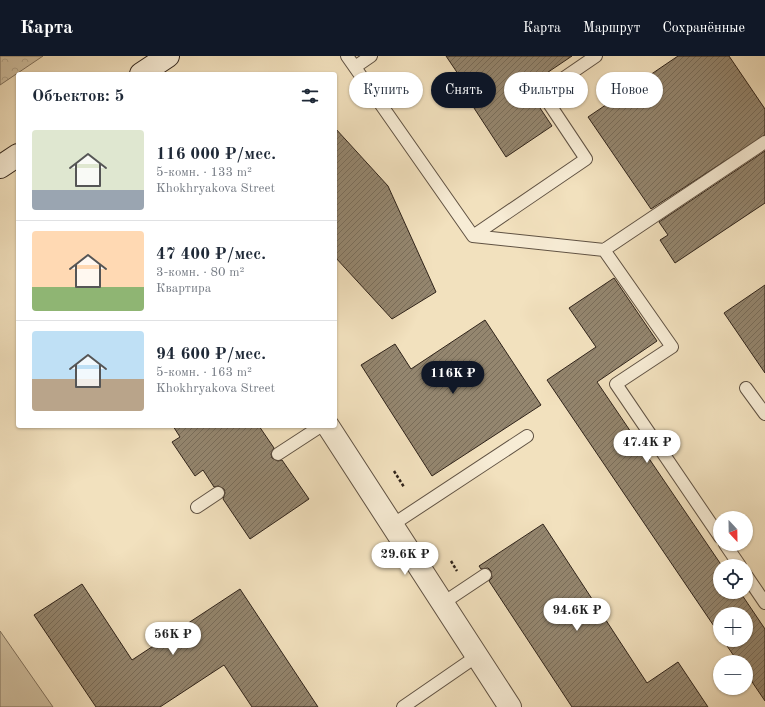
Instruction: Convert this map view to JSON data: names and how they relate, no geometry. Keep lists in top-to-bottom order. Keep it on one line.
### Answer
{"north":"bottom","page":{"header":"Карта","nav":["Карта","Маршрут","Сохранённые"],"chip":["Купить","Снять","Фильтры","Новое"],"heading":"Объектов: 5","list":[{"name":"116 000 ₽/мес.","note":"5-комн. · 133 m² · Khokhryakova Street"},{"name":"47 400 ₽/мес.","note":"3-комн. · 80 m² · Квартира"},{"name":"94 600 ₽/мес.","note":"5-комн. · 163 m² · Khokhryakova Street"}],"price":["116K ₽","47.4K ₽","29.6K ₽","94.6K ₽","56K ₽"],"map_buttons":["+","−"]}}
